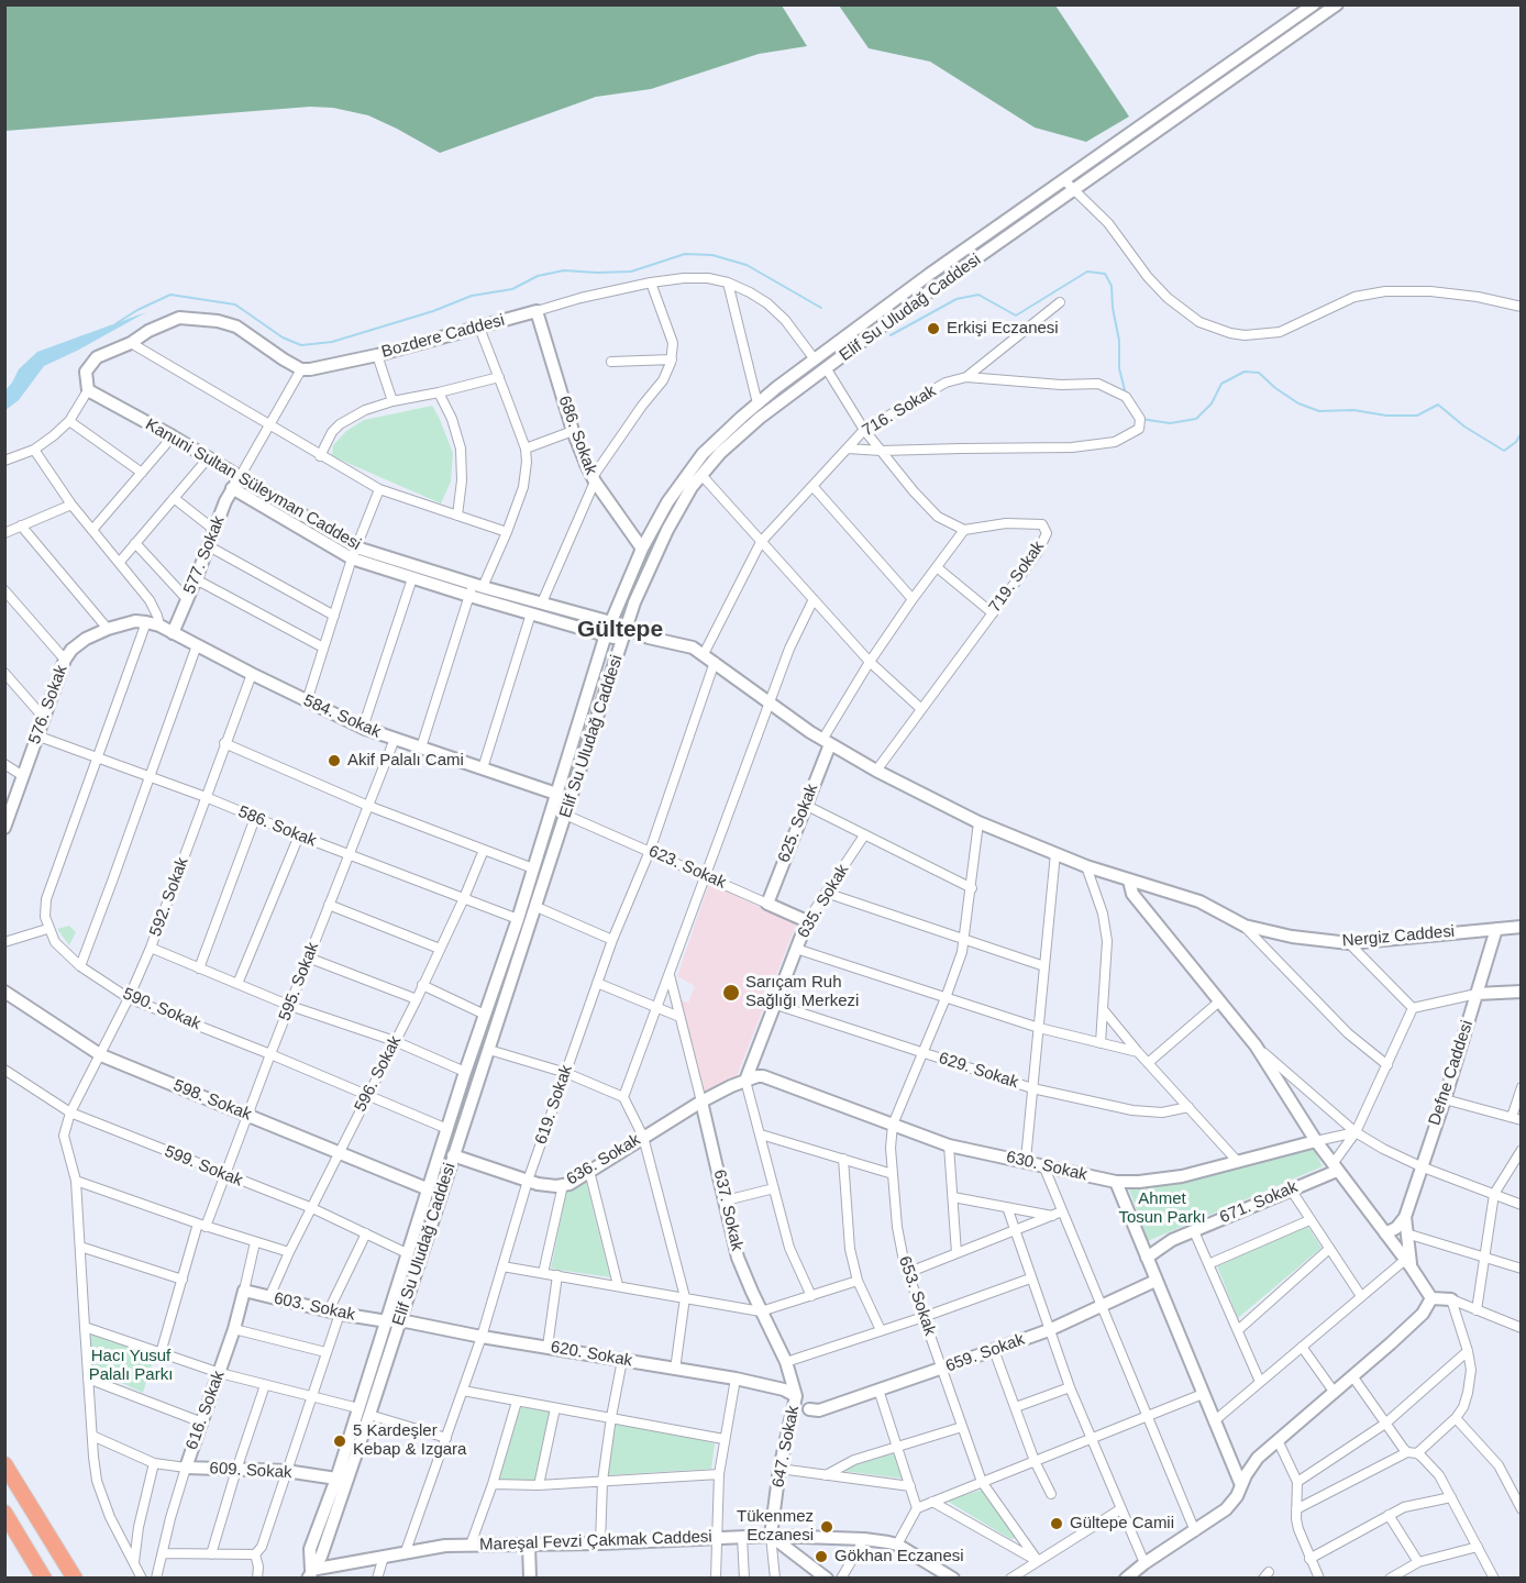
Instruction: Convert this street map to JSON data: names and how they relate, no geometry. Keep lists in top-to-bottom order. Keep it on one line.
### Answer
{"streets":{"street":["Elif Su Uludağ Caddesi","Bozdere Caddesi","716. Sokak","686. Sokak","Kanuni Sultan Süleyman Caddesi","577. Sokak","719. Sokak","576. Sokak","584. Sokak","625. Sokak","586. Sokak","623. Sokak","592. Sokak","635. Sokak","Nergiz Caddesi","595. Sokak","590. Sokak","629. Sokak","Defne Caddesi","596. Sokak","598. Sokak","619. Sokak","636. Sokak","599. Sokak","630. Sokak","671. Sokak","637. Sokak","653. Sokak","603. Sokak","659. Sokak","620. Sokak","616. Sokak","647. Sokak","609. Sokak","Mareşal Fevzi Çakmak Caddesi"]},"crossings":[["Elif Su Uludağ Caddesi","Bozdere Caddesi"],["Elif Su Uludağ Caddesi","686. Sokak"],["Elif Su Uludağ Caddesi","Kanuni Sultan Süleyman Caddesi"],["Elif Su Uludağ Caddesi","584. Sokak"],["Elif Su Uludağ Caddesi","586. Sokak"],["Elif Su Uludağ Caddesi","623. Sokak"],["Elif Su Uludağ Caddesi","590. Sokak"],["Elif Su Uludağ Caddesi","598. Sokak"],["Elif Su Uludağ Caddesi","636. Sokak"],["Elif Su Uludağ Caddesi","599. Sokak"],["Elif Su Uludağ Caddesi","603. Sokak"],["Elif Su Uludağ Caddesi","620. Sokak"],["Elif Su Uludağ Caddesi","609. Sokak"],["Elif Su Uludağ Caddesi","Mareşal Fevzi Çakmak Caddesi"],["Bozdere Caddesi","686. Sokak"],["716. Sokak","Nergiz Caddesi"],["Kanuni Sultan Süleyman Caddesi","577. Sokak"],["Kanuni Sultan Süleyman Caddesi","Nergiz Caddesi"],["577. Sokak","576. Sokak"],["577. Sokak","584. Sokak"],["719. Sokak","Nergiz Caddesi"],["576. Sokak","584. Sokak"],["576. Sokak","586. Sokak"],["584. Sokak","592. Sokak"],["584. Sokak","595. Sokak"],["625. Sokak","623. Sokak"],["625. Sokak","Nergiz Caddesi"],["586. Sokak","592. Sokak"],["586. Sokak","595. Sokak"],["586. Sokak","596. Sokak"],["623. Sokak","635. Sokak"],["623. Sokak","619. Sokak"],["592. Sokak","590. Sokak"],["592. Sokak","598. Sokak"],["592. Sokak","599. Sokak"],["635. Sokak","629. Sokak"],["635. Sokak","636. Sokak"],["635. Sokak","630. Sokak"],["Nergiz Caddesi","Defne Caddesi"],["Nergiz Caddesi","619. Sokak"],["595. Sokak","590. Sokak"],["595. Sokak","598. Sokak"],["595. Sokak","599. Sokak"],["590. Sokak","596. Sokak"],["596. Sokak","598. Sokak"],["596. Sokak","599. Sokak"],["596. Sokak","603. Sokak"],["619. Sokak","636. Sokak"],["619. Sokak","620. Sokak"],["619. Sokak","Mareşal Fevzi Çakmak Caddesi"],["636. Sokak","630. Sokak"],["636. Sokak","637. Sokak"],["630. Sokak","653. Sokak"],["637. Sokak","620. Sokak"],["637. Sokak","647. Sokak"],["653. Sokak","659. Sokak"],["603. Sokak","620. Sokak"],["603. Sokak","616. Sokak"],["620. Sokak","647. Sokak"],["616. Sokak","609. Sokak"],["647. Sokak","Mareşal Fevzi Çakmak Caddesi"]],"districts":["Gültepe"],"parks":["Ahmet Tosun Parkı","Hacı Yusuf Palalı Parkı"],"places":["Erkişi Eczanesi","Akif Palalı Cami","Sarıçam Ruh Sağlığı Merkezi","5 Kardeşler Kebap & Izgara","Gültepe Camii","Tükenmez Eczanesi","Gökhan Eczanesi"]}
